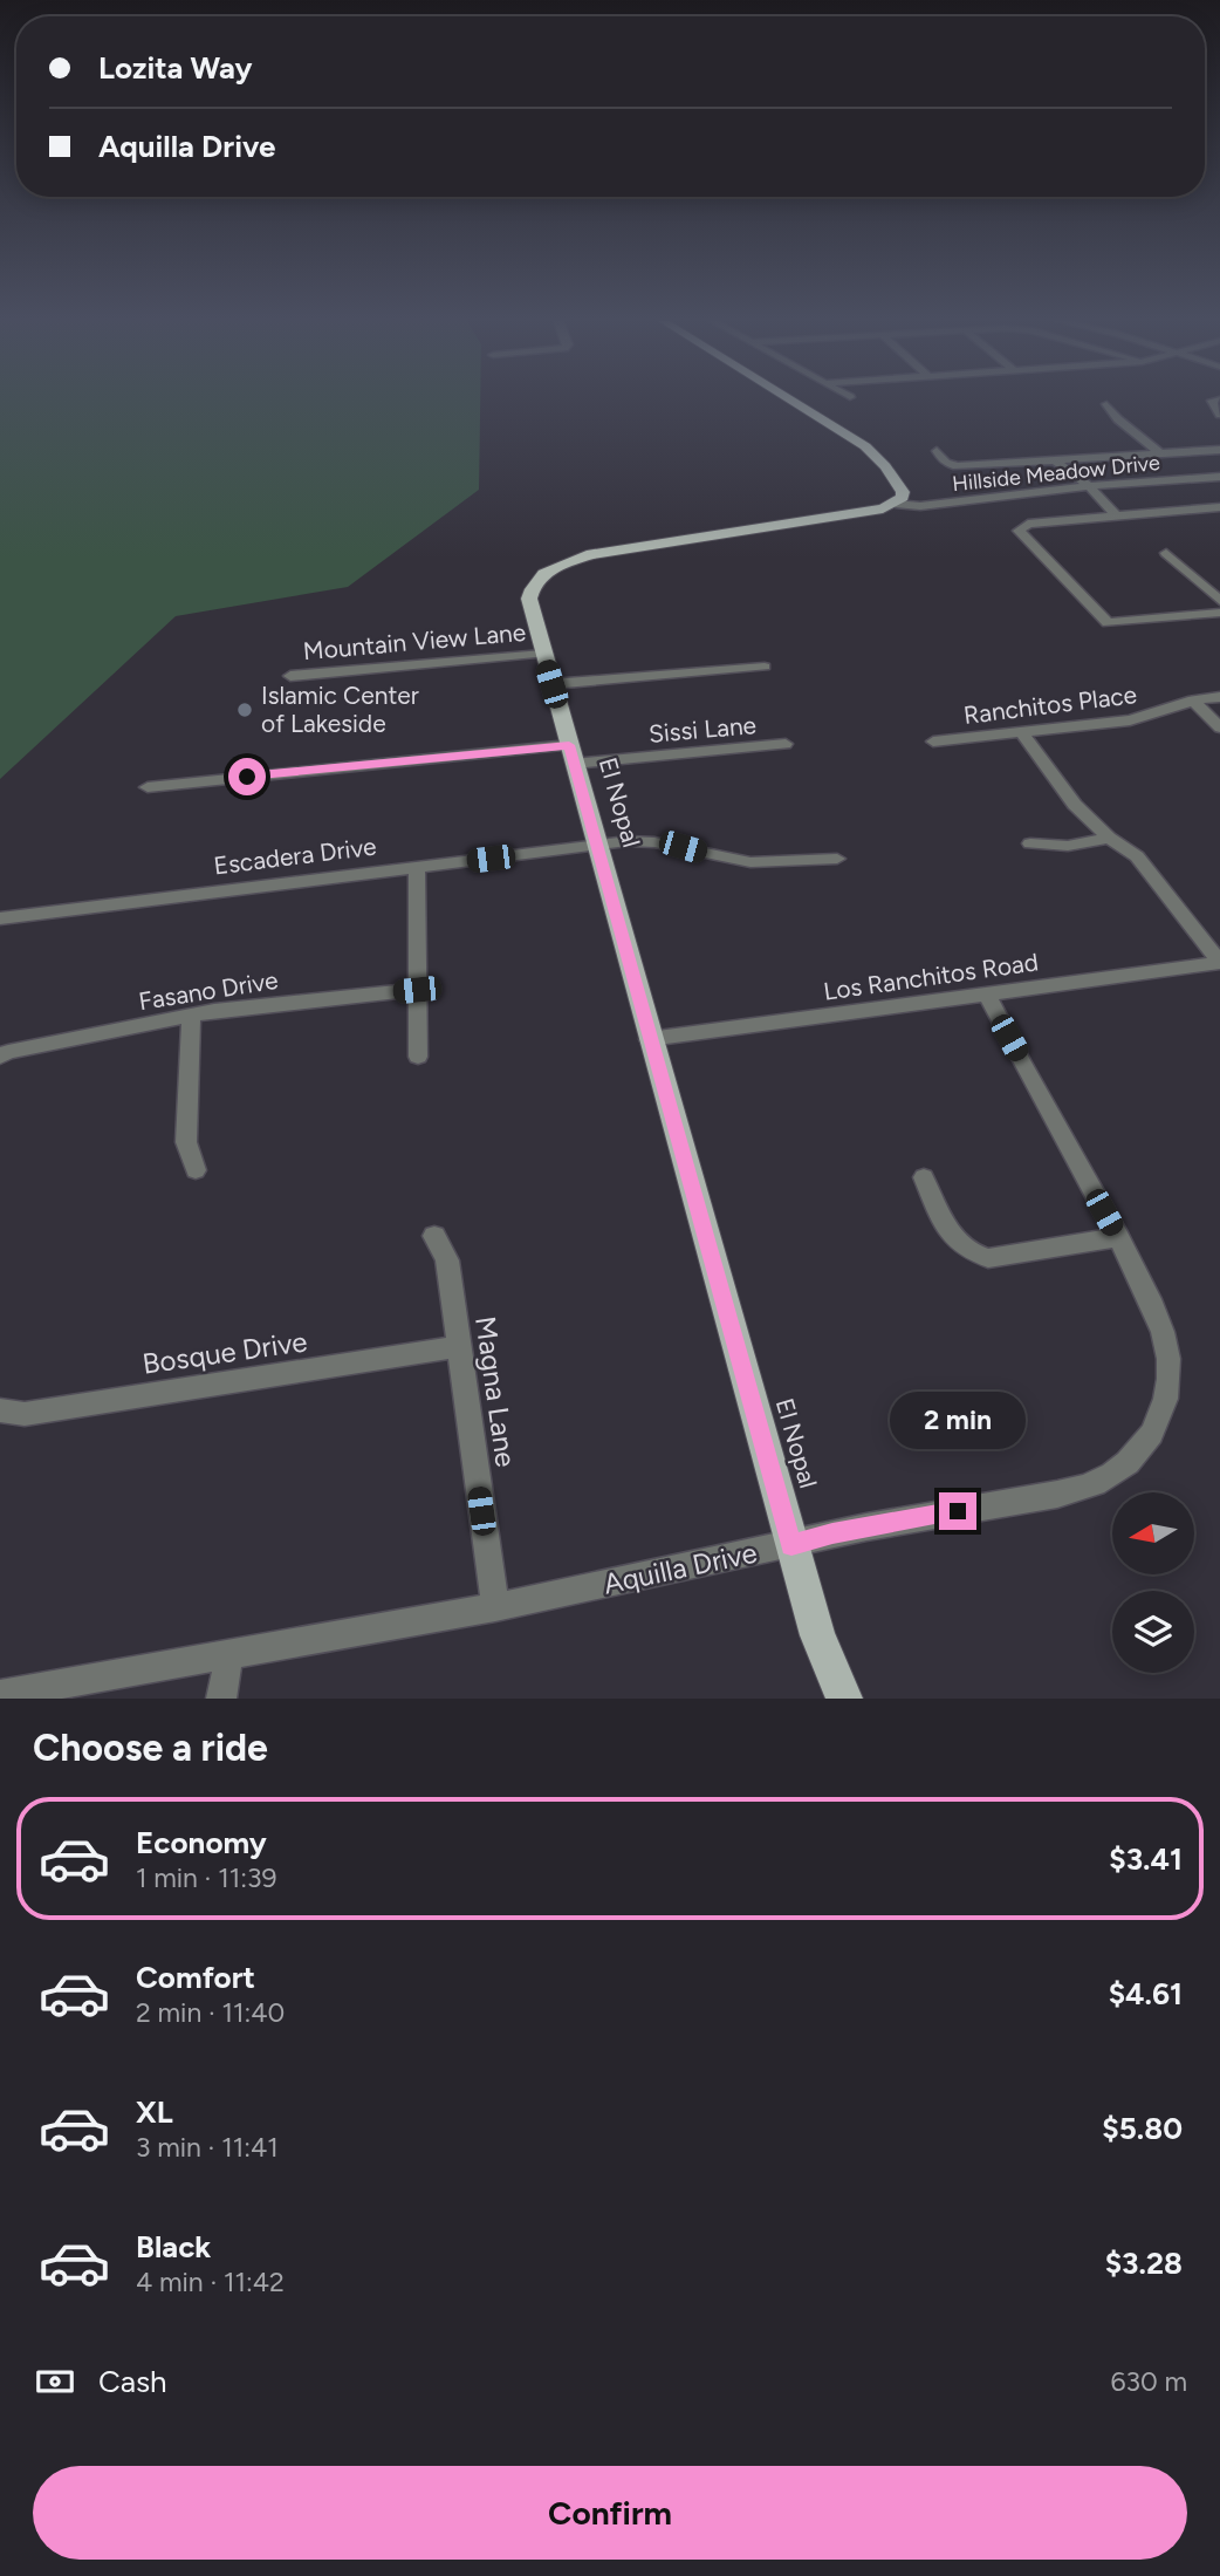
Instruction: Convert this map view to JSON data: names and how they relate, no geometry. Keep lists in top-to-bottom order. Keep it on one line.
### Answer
{"streets":{"main road":["El Nopal"],"street":["Hillside Meadow Drive","Mountain View Lane","Ranchitos Place","Sissi Lane","Escadera Drive","Los Ranchitos Road","Fasano Drive","Bosque Drive","Magna Lane","Aquilla Drive"]},"crossings":[["Hillside Meadow Drive","El Nopal"],["Mountain View Lane","El Nopal"],["Sissi Lane","El Nopal"],["El Nopal","Escadera Drive"],["El Nopal","Los Ranchitos Road"],["El Nopal","Aquilla Drive"],["Los Ranchitos Road","Aquilla Drive"],["Bosque Drive","Magna Lane"],["Magna Lane","Aquilla Drive"]],"places":["Islamic Center of Lakeside"],"north":"left","page":{"banner":["Lozita Way","Aquilla Drive"],"bubble":"2 min","heading":"Choose a ride","list":[{"name":"Economy","note":"1 min · 11:39","value":"$3.41"},{"name":"Comfort","note":"2 min · 11:40","value":"$4.61"},{"name":"XL","note":"3 min · 11:41","value":"$5.80"},{"name":"Black","note":"4 min · 11:42","value":"$3.28"}],"pay":["Cash","630 m"],"buttons":"Confirm"}}
